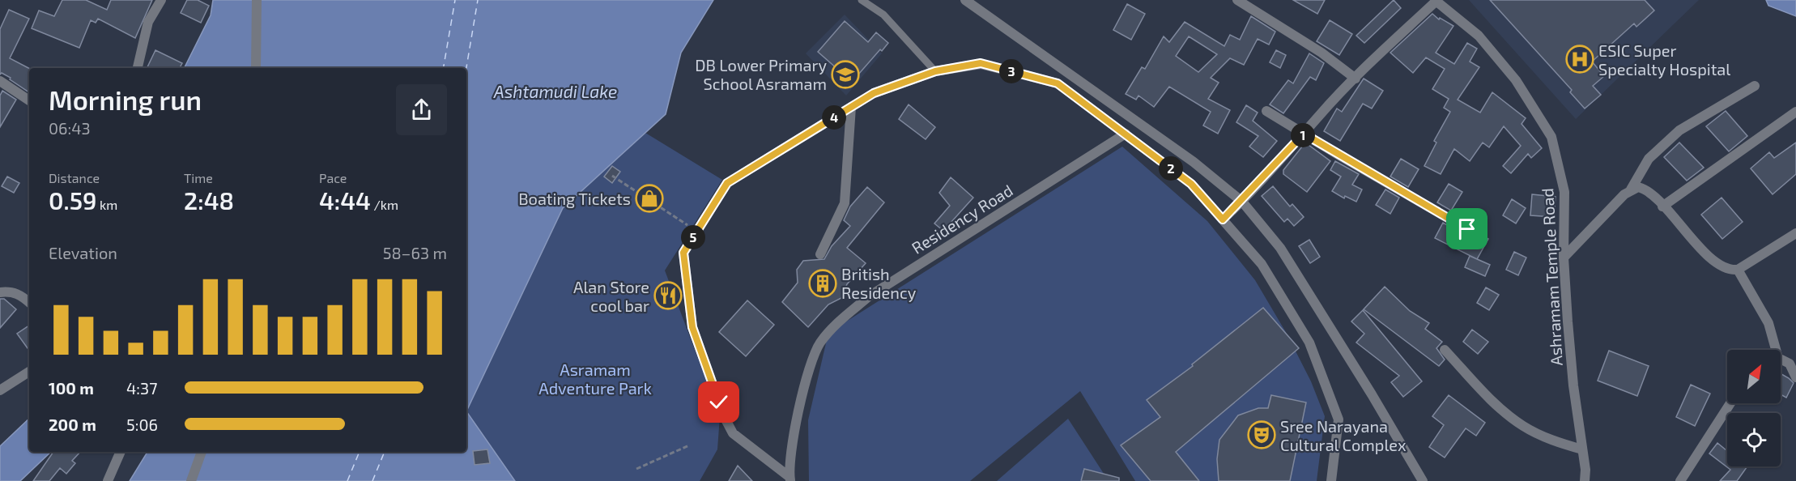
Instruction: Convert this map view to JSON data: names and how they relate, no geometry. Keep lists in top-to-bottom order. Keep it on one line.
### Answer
{"streets":{"street":["Residency Road","Ashramam Temple Road"]},"water":["Ashtamudi Lake"],"parks":["Asramam Adventure Park"],"places":{"hospital":["ESIC Super Specialty Hospital"],"school or university":["DB Lower Primary School Asramam"],"shop":["Boating Tickets"],"building":["British Residency"],"restaurant":["Alan Store cool bar"],"theatre":["Sree Narayana Cultural Complex"]},"north":"top right","page":{"pins":["3","4","1","2","5"],"heading":["Morning run","06:43"],"stats":[["Distance","0.59 km"],["Time","2:48"],["Pace","4:44 /km"]],"chart":["Elevation","58–63 m"],"list":[{"name":"100 m","note":"4:37"},{"name":"200 m","note":"5:06"}]}}
